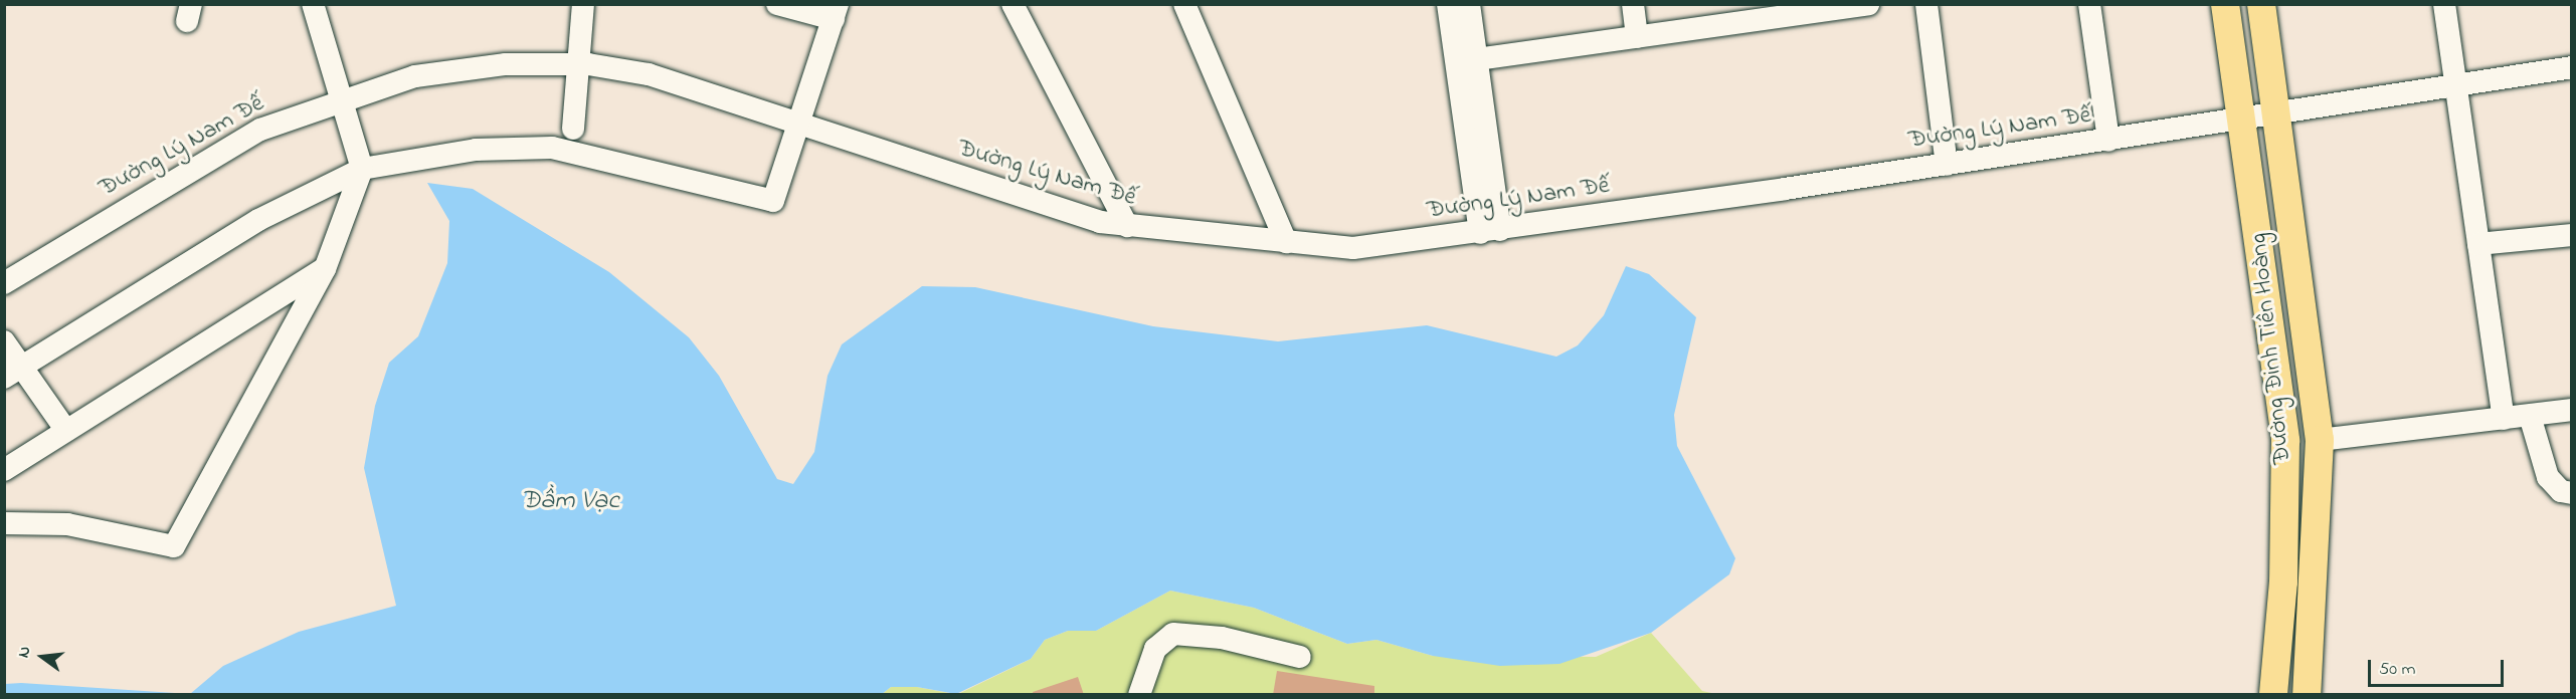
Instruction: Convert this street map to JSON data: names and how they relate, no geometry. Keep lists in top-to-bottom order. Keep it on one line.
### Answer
{"streets":{"main road":["Đường Đinh Tiên Hoàng"],"street":["Đường Lý Nam Đế"]},"crossings":[["Đường Lý Nam Đế","Đường Đinh Tiên Hoàng"]],"water":["Đầm Vạc"],"scale_bar":"50 m","north":"left"}
